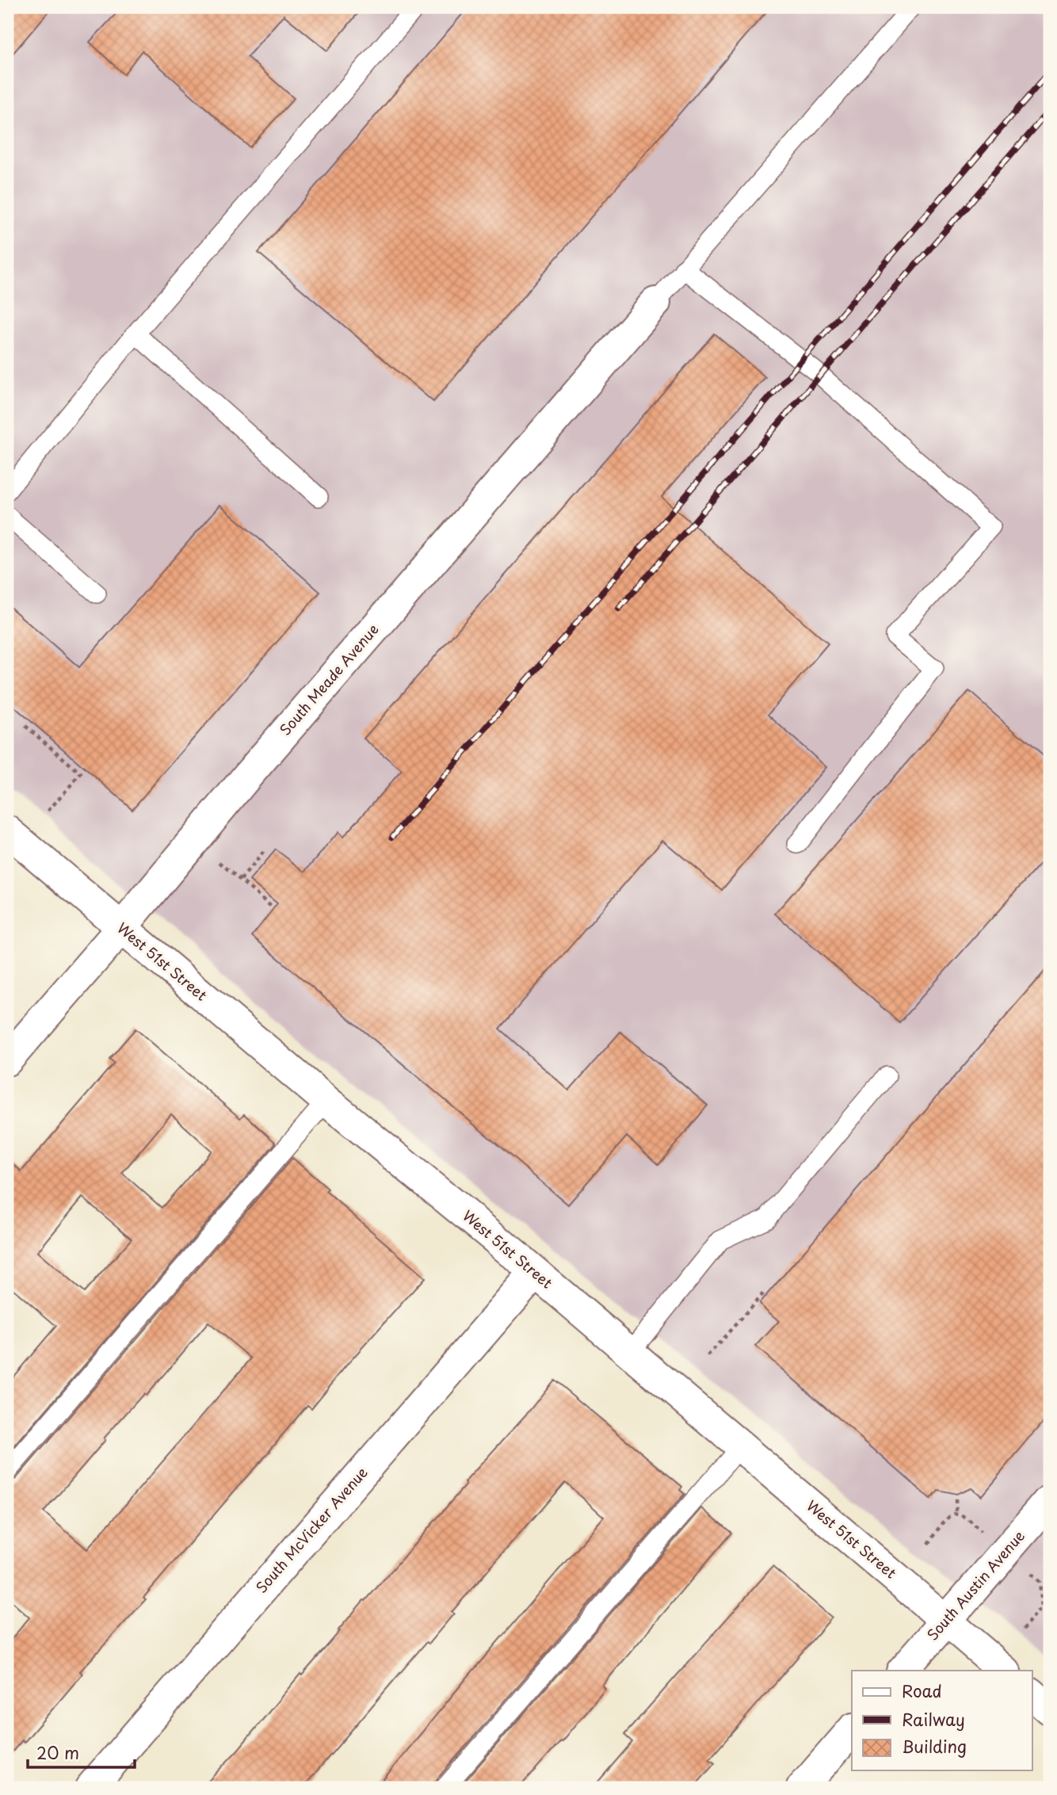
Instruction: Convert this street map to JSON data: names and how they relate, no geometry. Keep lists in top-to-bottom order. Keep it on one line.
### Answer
{"streets":{"street":["South Meade Avenue","West 51st Street","South McVicker Avenue","South Austin Avenue"]},"crossings":[["South Meade Avenue","West 51st Street"],["West 51st Street","South McVicker Avenue"],["West 51st Street","South Austin Avenue"]],"legend":["Road","Railway","Building"],"scale_bar":"20 m"}
